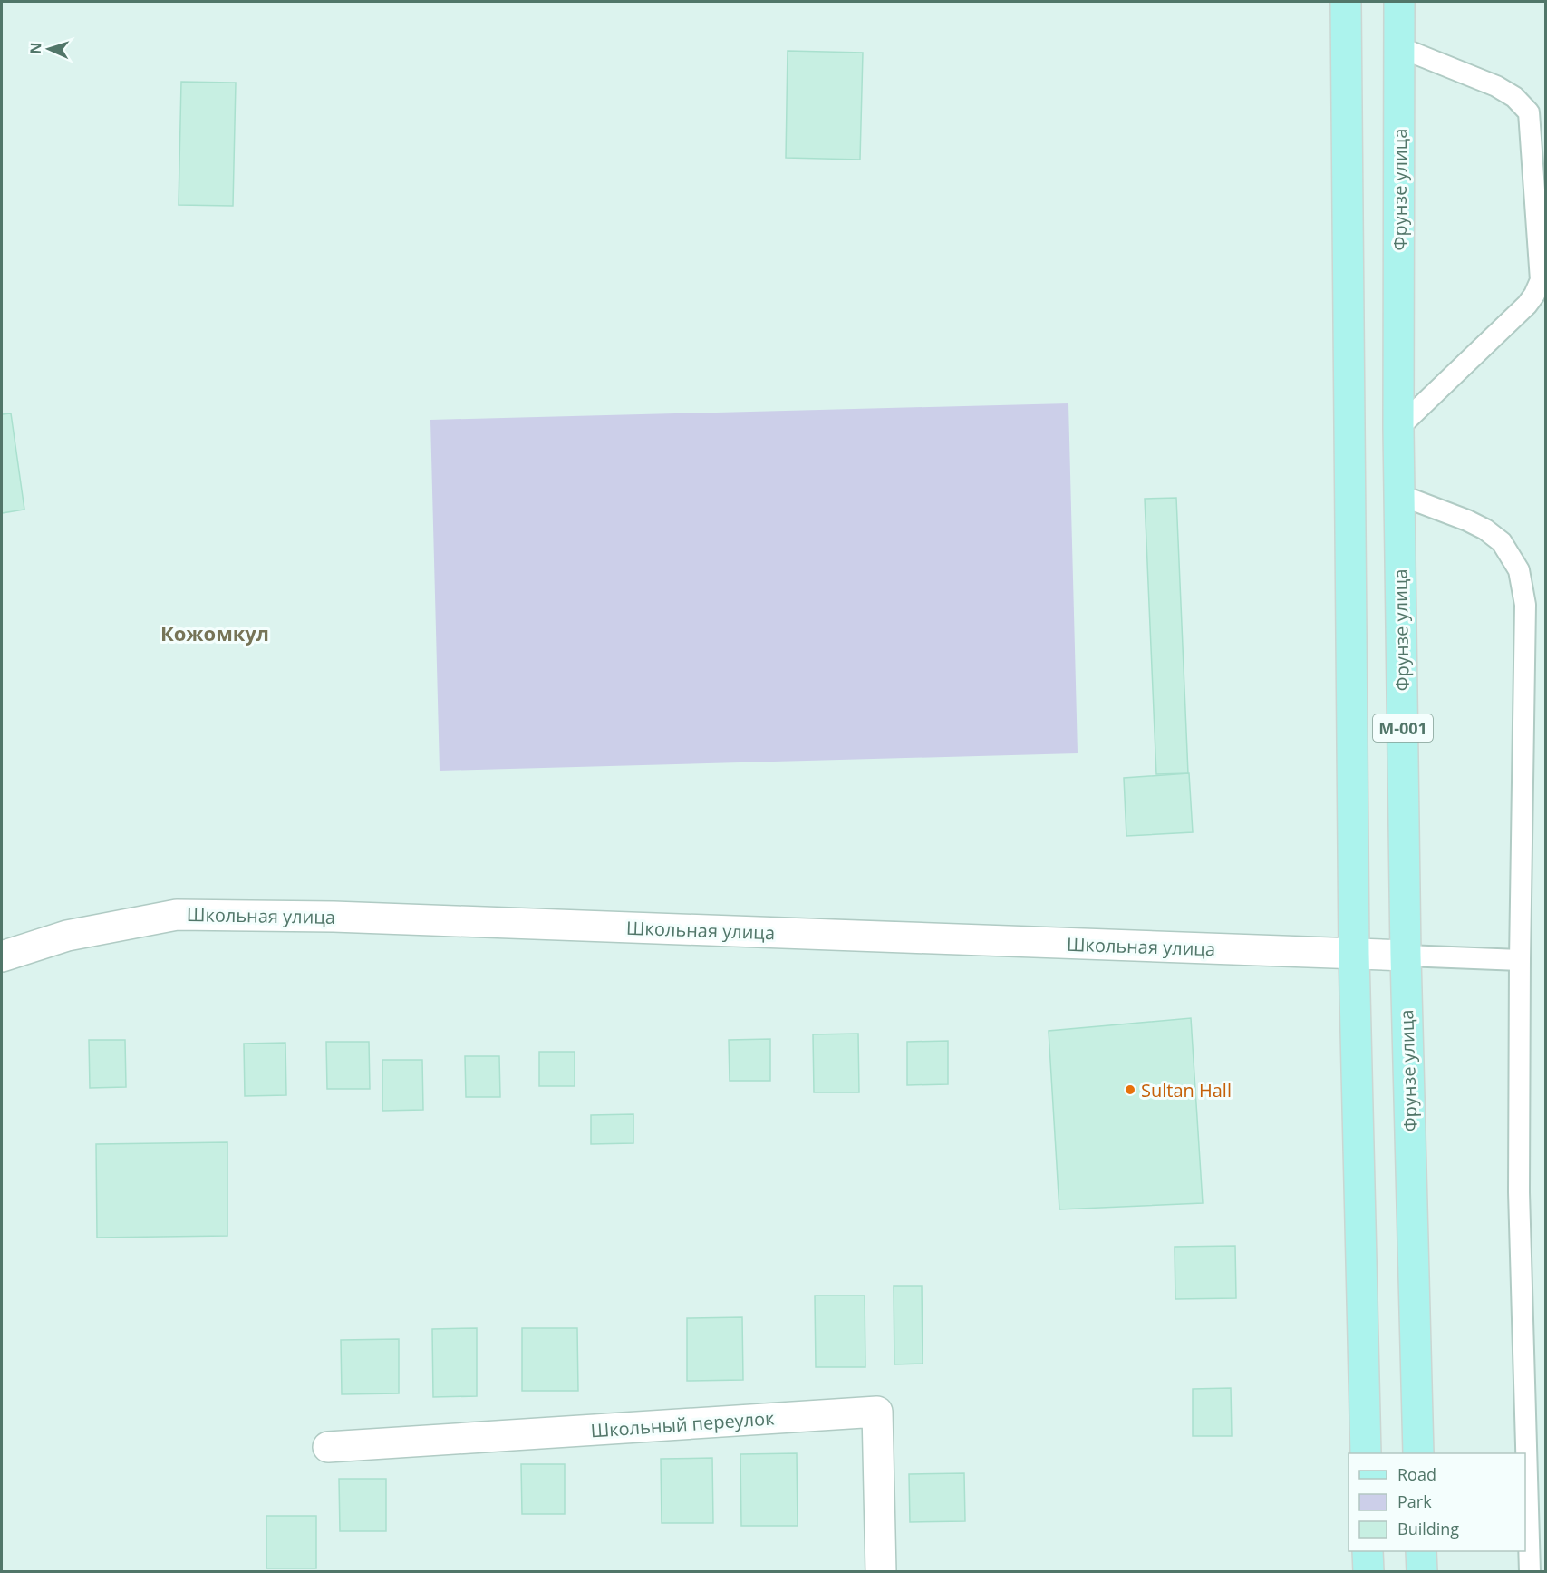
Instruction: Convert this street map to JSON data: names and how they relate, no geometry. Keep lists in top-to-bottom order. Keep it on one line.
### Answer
{"streets":{"main road":["Фрунзе улица","M-001"],"street":["Школьная улица","Школьный переулок"]},"crossings":[["Фрунзе улица","Школьная улица"],["M-001","Школьная улица"]],"districts":["Кожомкул"],"places":["Sultan Hall"],"legend":["Road","Park","Building"],"north":"left"}
